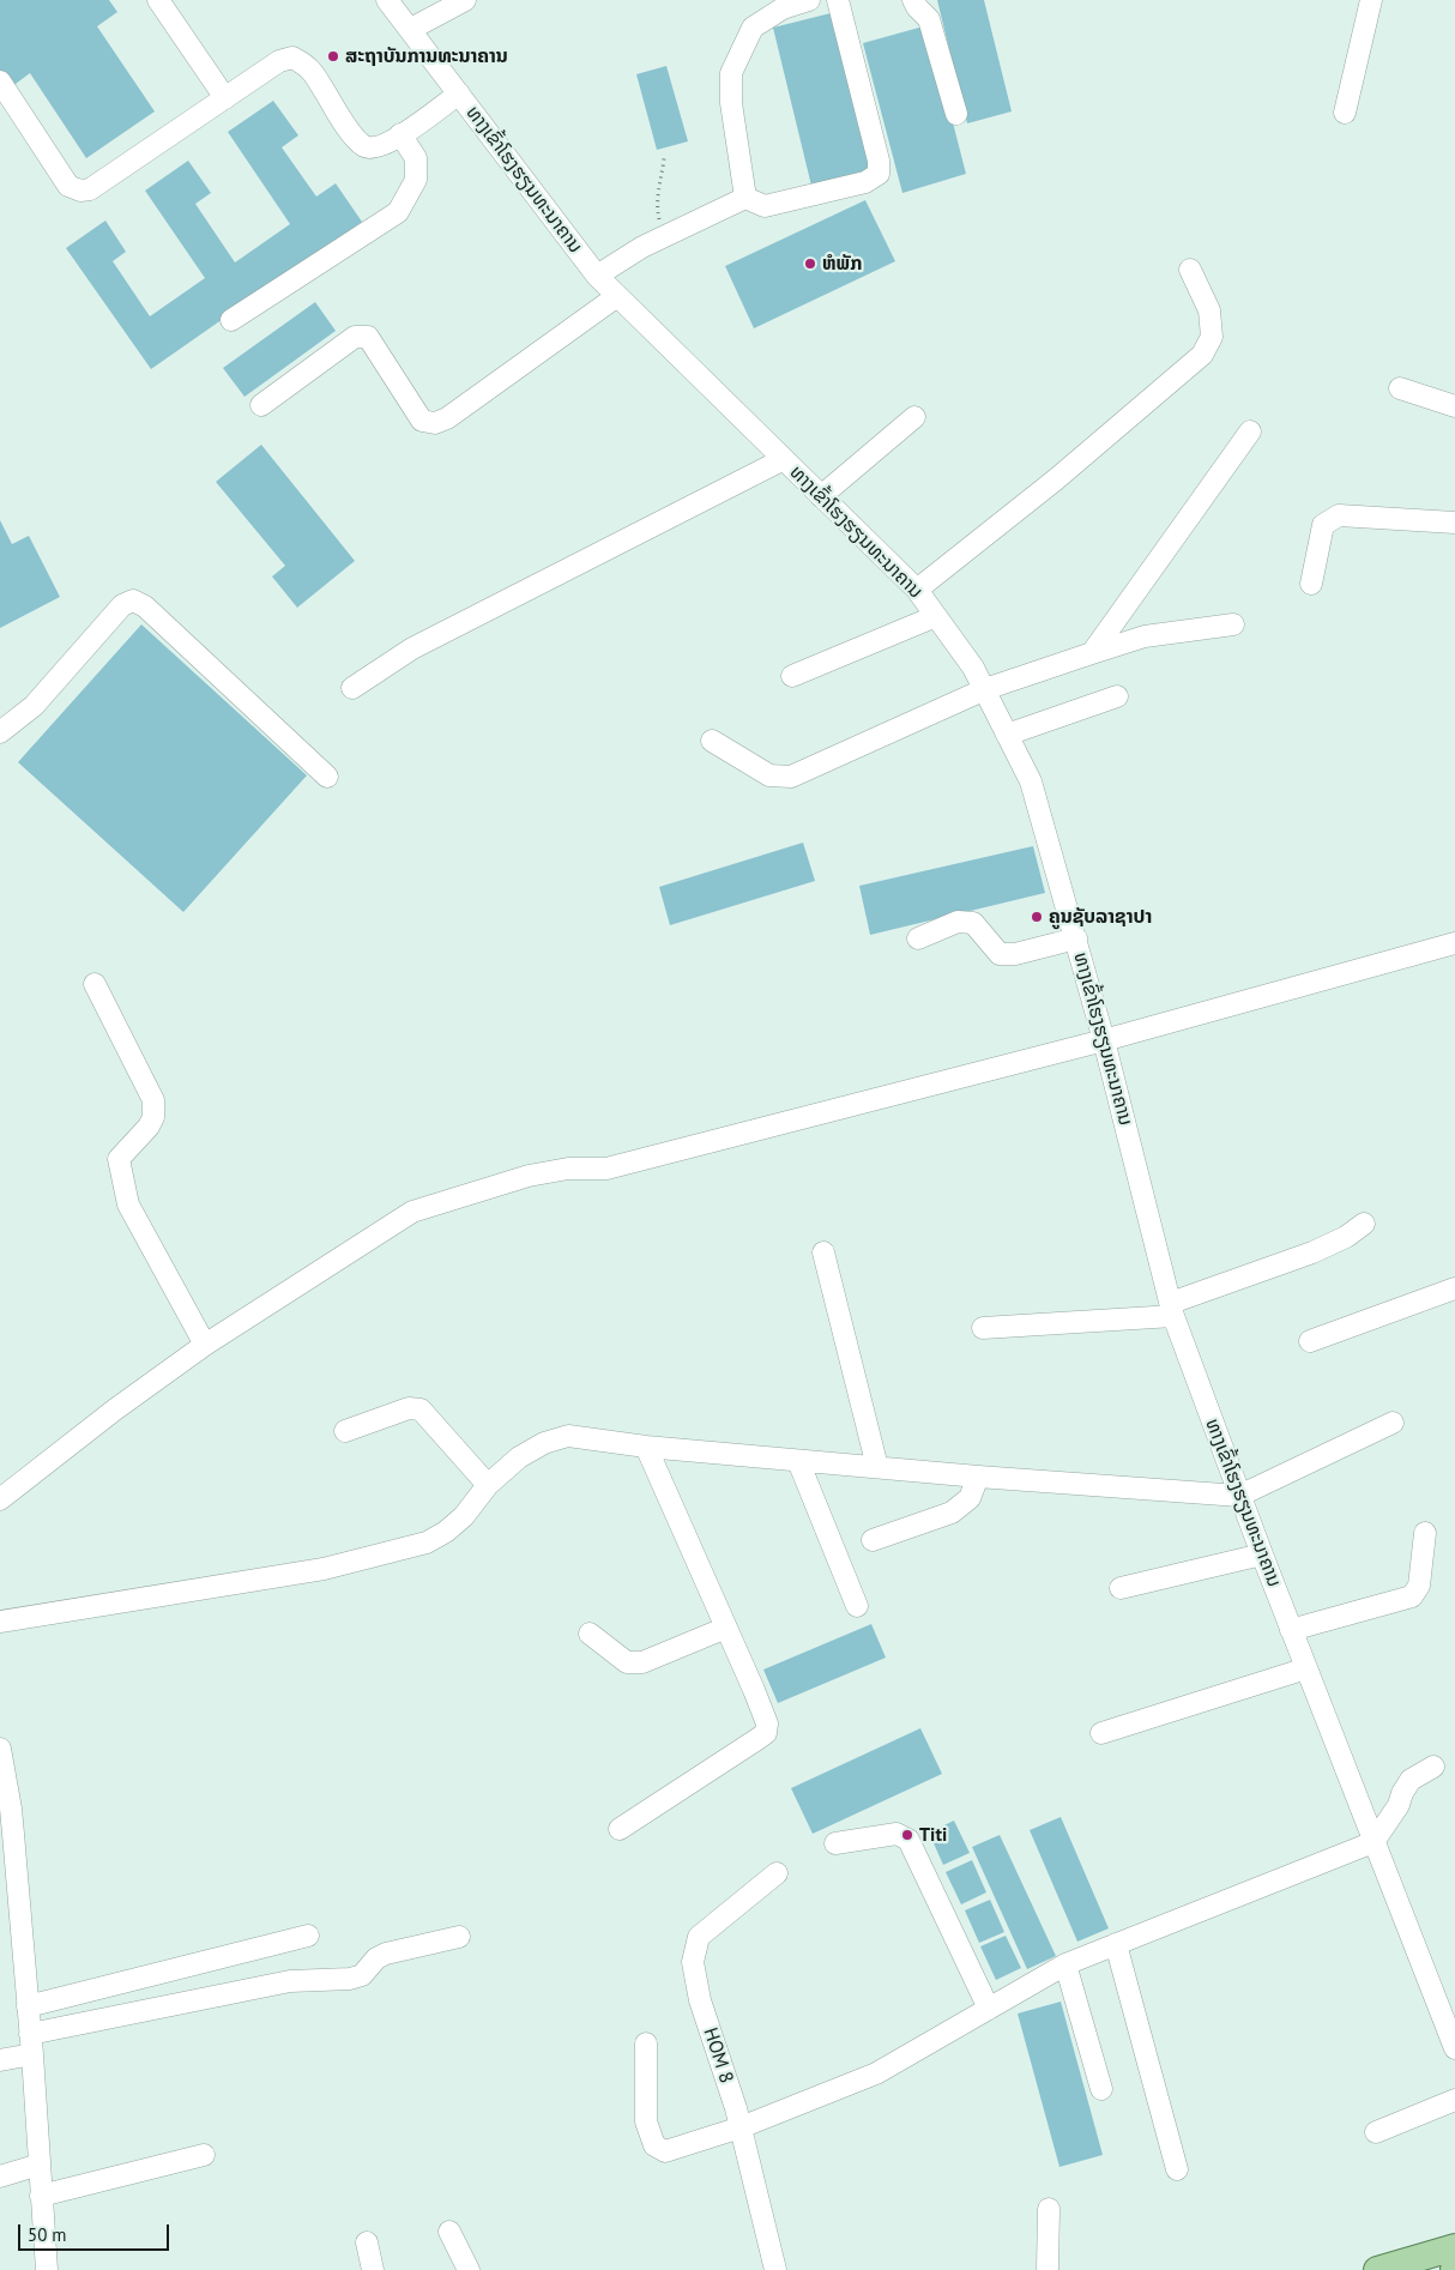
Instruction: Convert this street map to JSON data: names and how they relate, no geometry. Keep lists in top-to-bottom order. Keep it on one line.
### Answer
{"streets":{"street":["ທາງເຂົ້າໂຮງຮຽນທະນາຄານ","HOM 8"]},"places":["ສະຖາບັນການທະນາຄານ","ຫໍພັກ","ຄູນຊັບລາຊາປາ","Titi"],"scale_bar":"50 m"}
